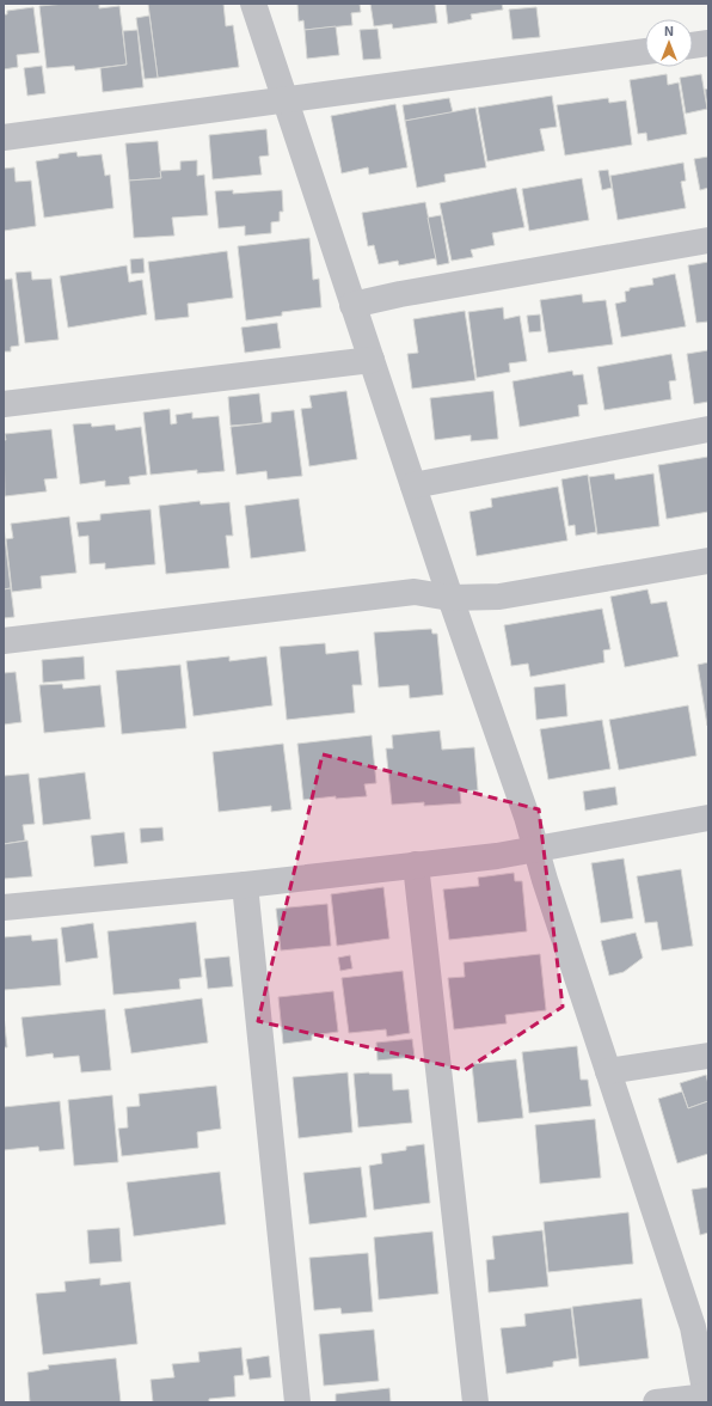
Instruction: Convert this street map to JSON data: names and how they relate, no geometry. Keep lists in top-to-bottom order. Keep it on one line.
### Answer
{"north":"top"}
